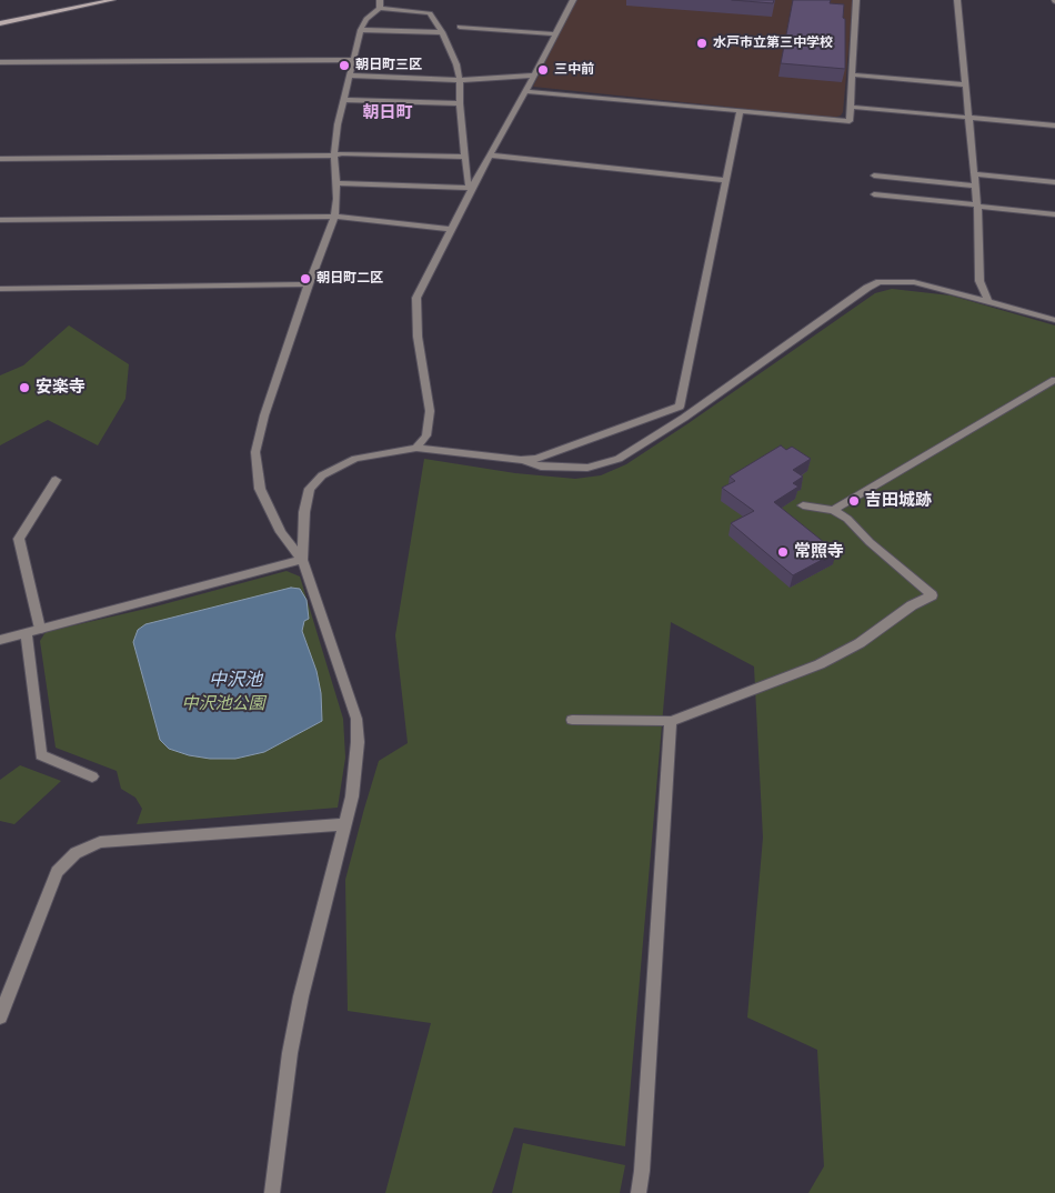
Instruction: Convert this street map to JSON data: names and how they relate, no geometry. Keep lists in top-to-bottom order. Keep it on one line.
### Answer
{"districts":["朝日町"],"water":["中沢池"],"parks":["中沢池公園"],"places":["水戸市立第三中学校","朝日町三区","三中前","朝日町二区","安楽寺","吉田城跡","常照寺"]}
